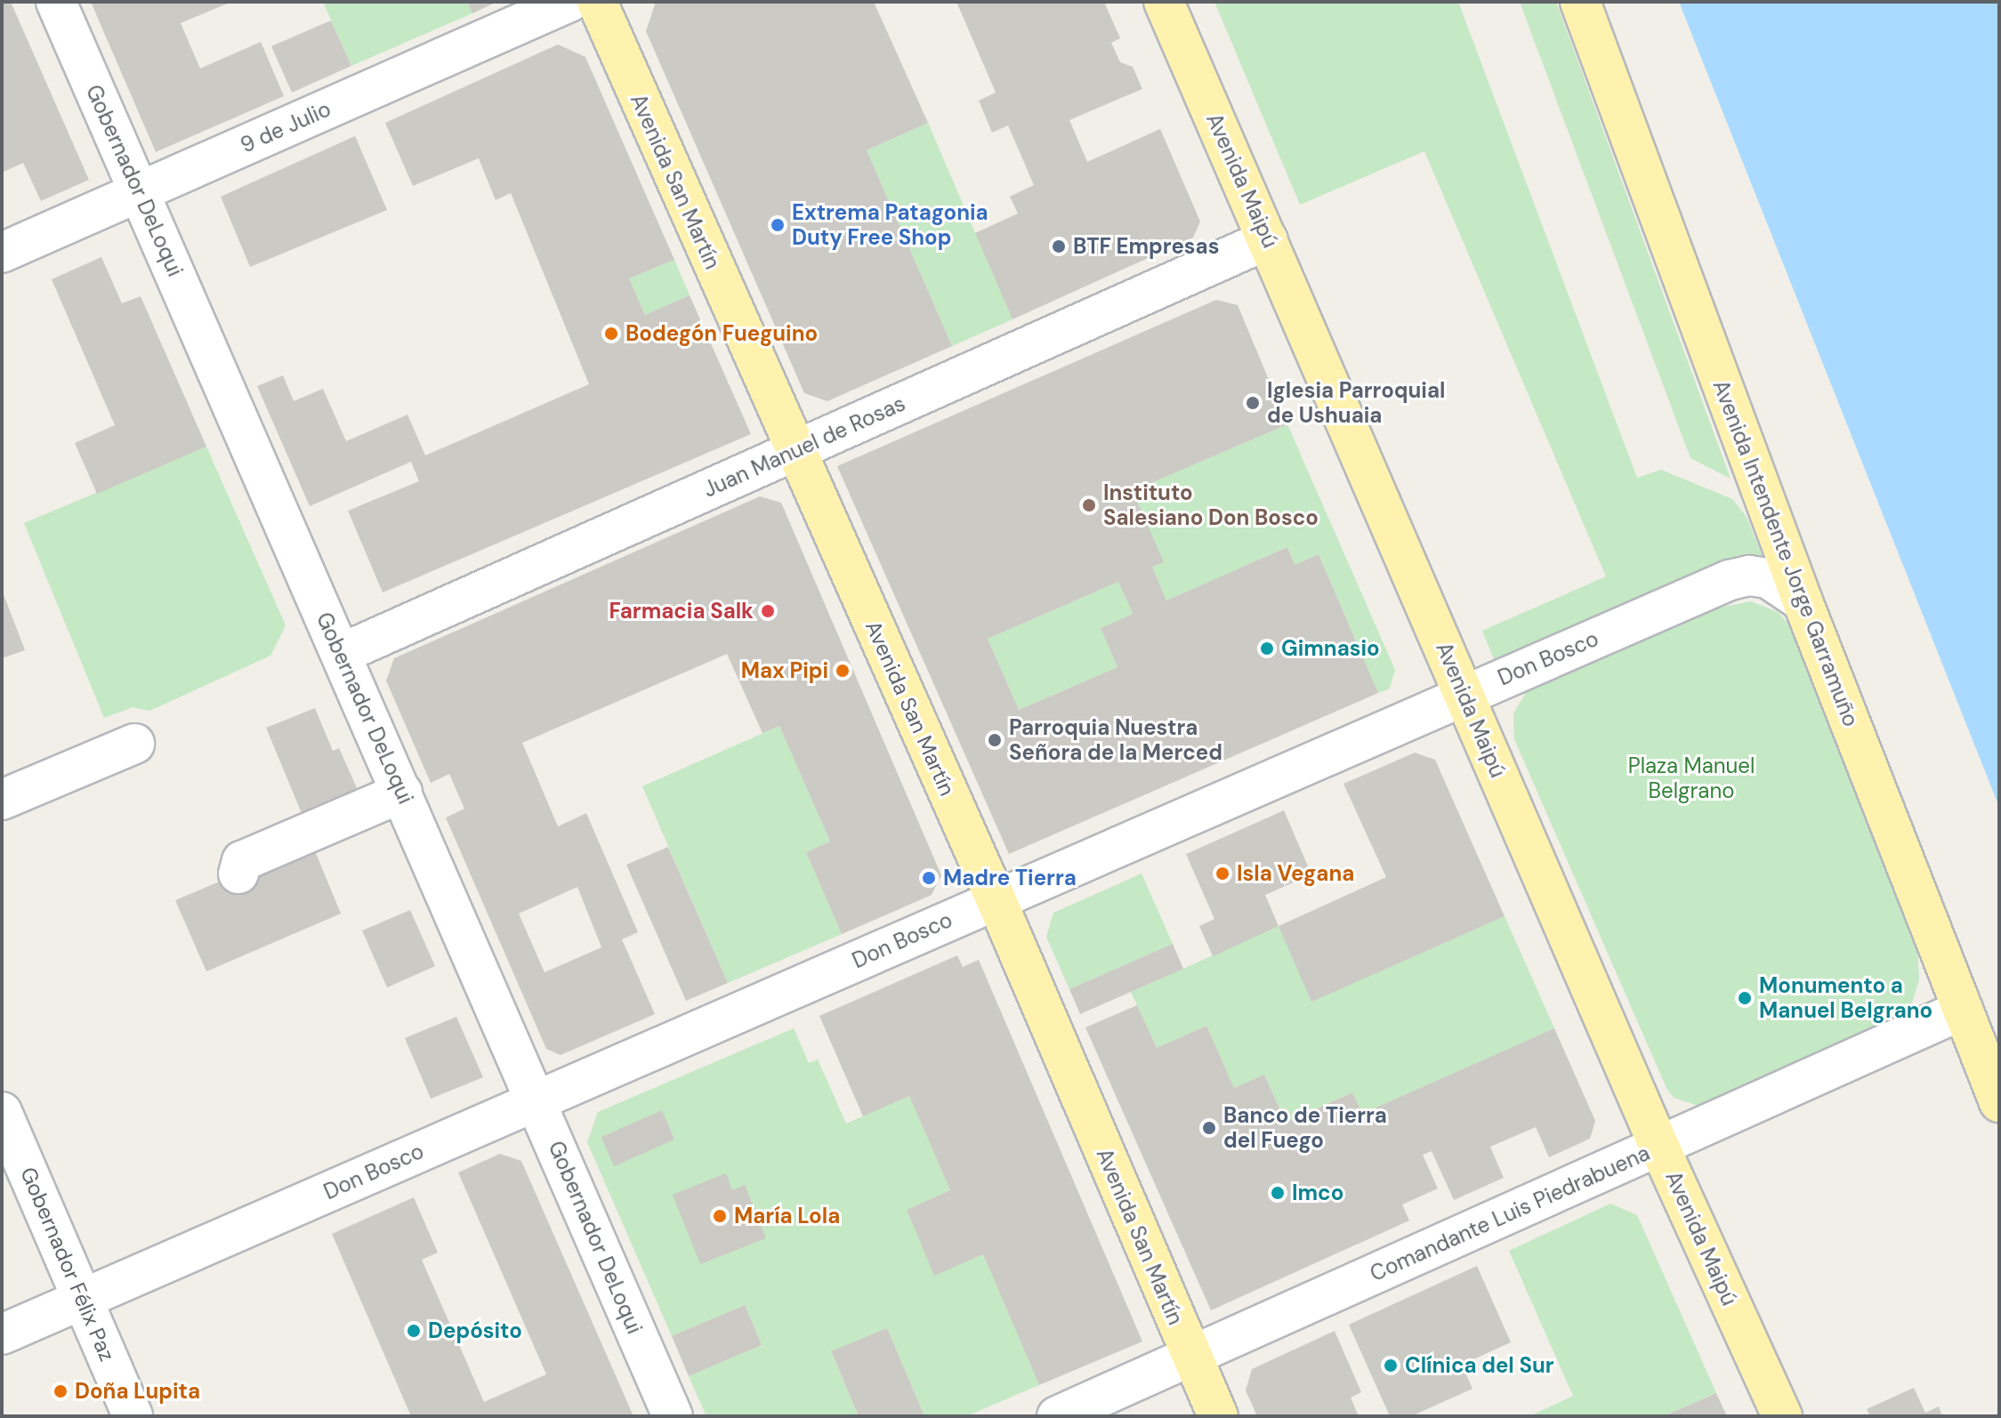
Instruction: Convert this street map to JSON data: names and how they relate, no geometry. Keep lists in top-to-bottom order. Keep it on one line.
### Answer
{"streets":{"main road":["Avenida Maipú","Avenida San Martín","Avenida Intendente Jorge Garramuño"],"street":["9 de Julio","Gobernador DeLoqui","Juan Manuel de Rosas","Don Bosco","Comandante Luis Piedrabuena","Gobernador Félix Paz"]},"crossings":[["9 de Julio","Gobernador DeLoqui"],["Gobernador DeLoqui","Juan Manuel de Rosas"],["Gobernador DeLoqui","Don Bosco"],["Avenida Maipú","Juan Manuel de Rosas"],["Avenida Maipú","Don Bosco"],["Avenida Maipú","Comandante Luis Piedrabuena"],["Avenida San Martín","Juan Manuel de Rosas"],["Avenida San Martín","Don Bosco"],["Avenida San Martín","Comandante Luis Piedrabuena"],["Avenida Intendente Jorge Garramuño","Don Bosco"],["Avenida Intendente Jorge Garramuño","Comandante Luis Piedrabuena"],["Don Bosco","Gobernador Félix Paz"]],"parks":["Plaza Manuel Belgrano"],"places":["Extrema Patagonia Duty Free Shop","BTF Empresas","Bodegón Fueguino","Iglesia Parroquial de Ushuaia","Instituto Salesiano Don Bosco","Farmacia Salk","Gimnasio","Max Pipi","Parroquia Nuestra Señora de la Merced","Isla Vegana","Madre Tierra","Monumento a Manuel Belgrano","Banco de Tierra del Fuego","Imco","María Lola","Depósito","Clínica del Sur","Doña Lupita"]}
